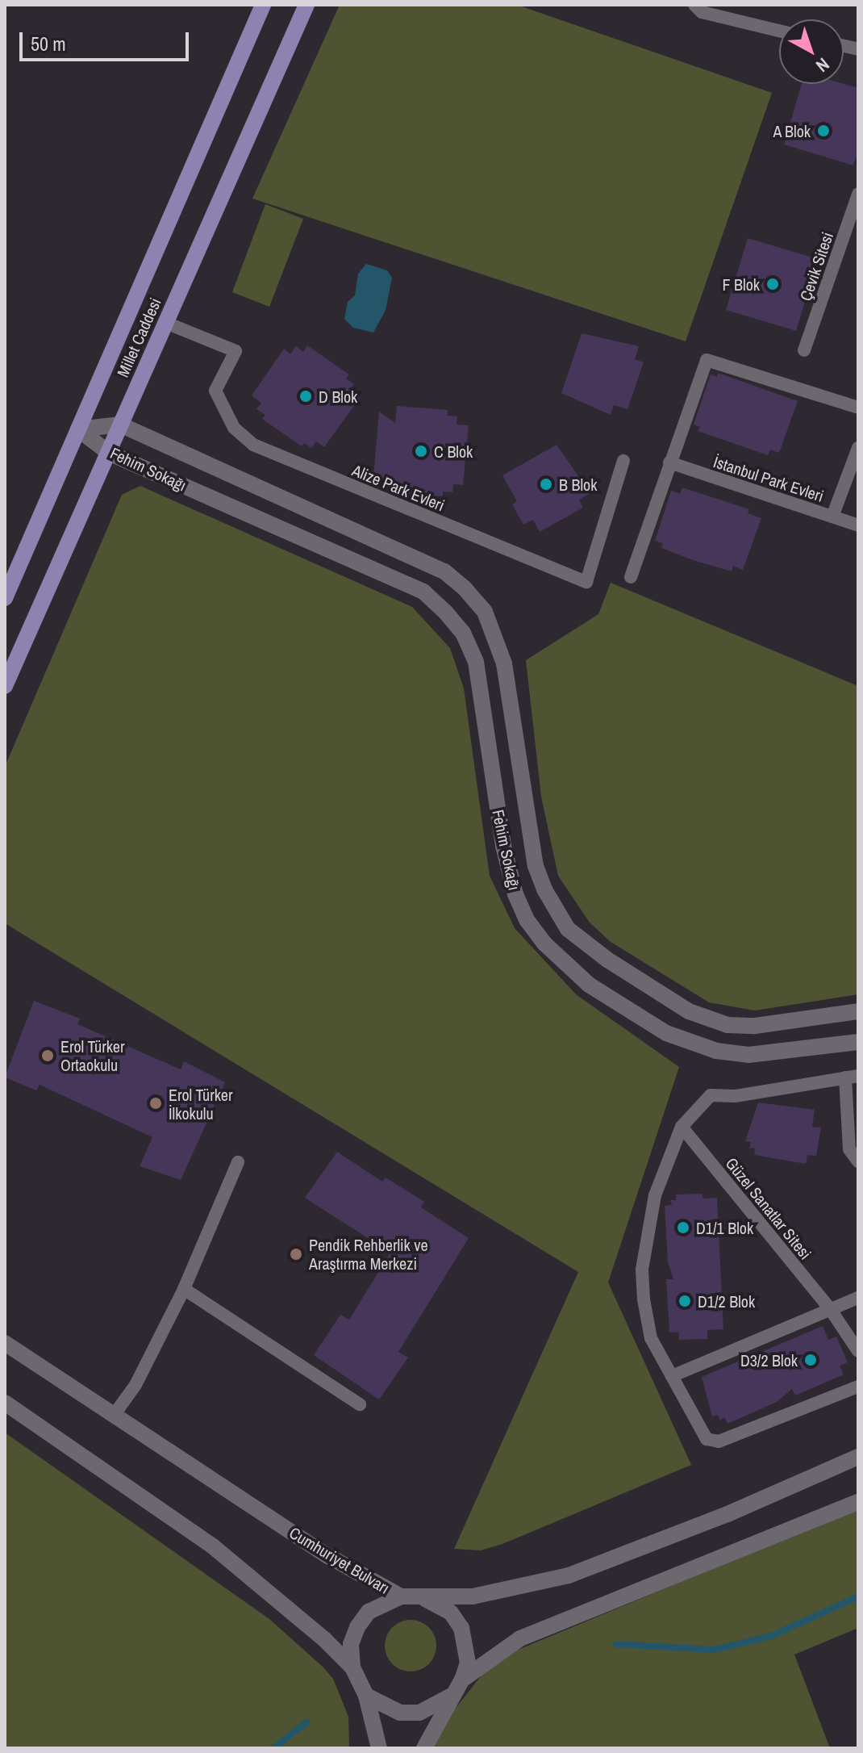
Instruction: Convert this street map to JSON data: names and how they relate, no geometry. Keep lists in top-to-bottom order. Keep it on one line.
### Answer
{"streets":{"main road":["Millet Caddesi"],"street":["Fehim Sokağı","Cumhuriyet Bulvarı"],"lane":["Çevik Sitesi","İstanbul Park Evleri","Alize Park Evleri","Güzel Sanatlar Sitesi"]},"crossings":[["Millet Caddesi","Fehim Sokağı"],["Millet Caddesi","Alize Park Evleri"]],"places":["A Blok","F Blok","D Blok","C Blok","B Blok","Erol Türker Ortaokulu","Erol Türker İlkokulu","D1/1 Blok","Pendik Rehberlik ve Araştırma Merkezi","D1/2 Blok","D3/2 Blok"],"scale_bar":"50 m","north":"bottom right"}
